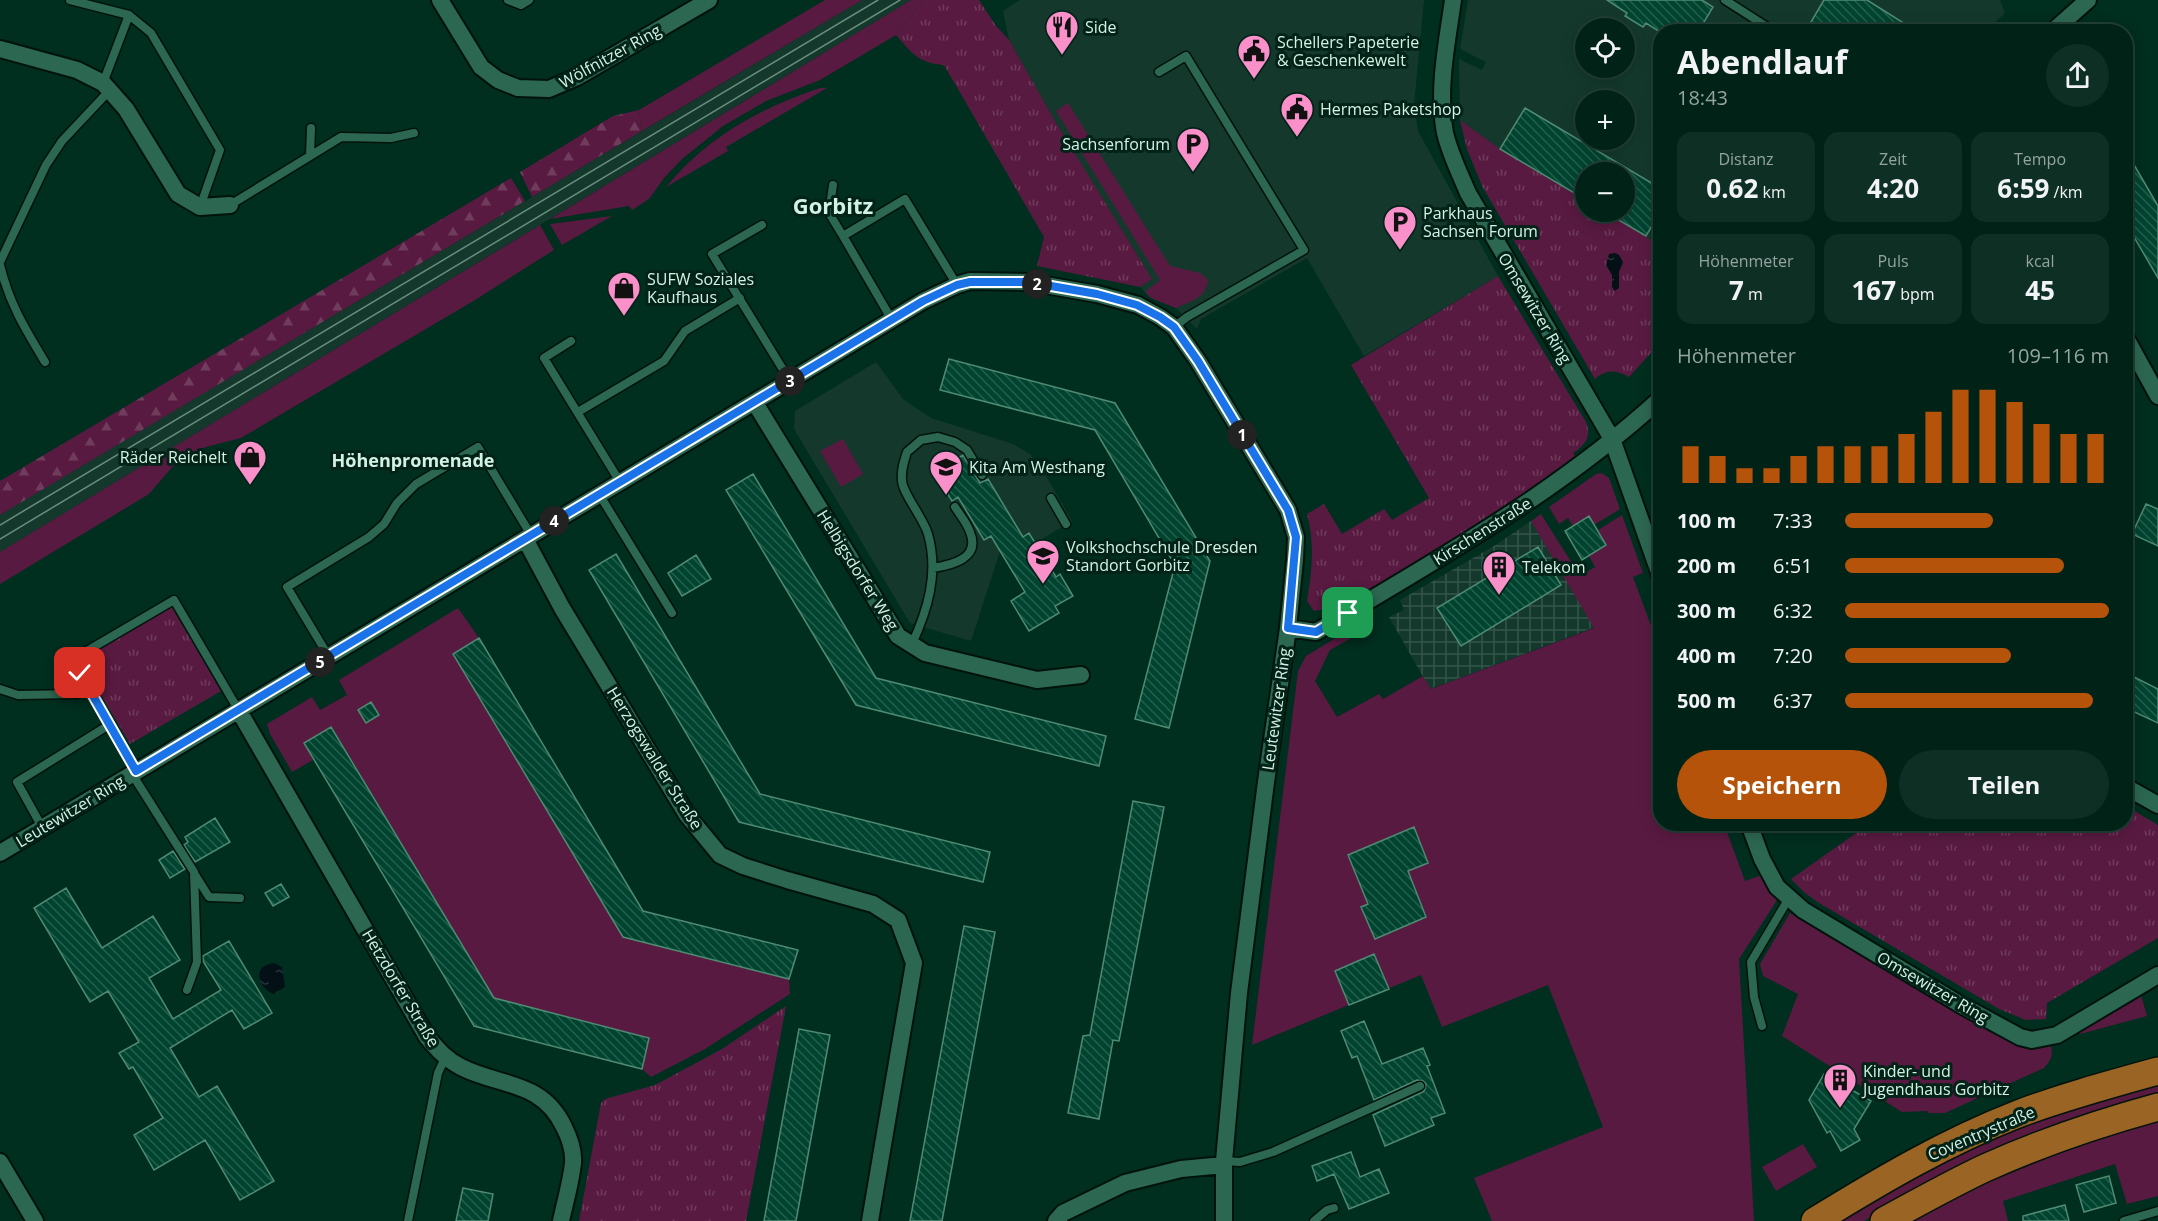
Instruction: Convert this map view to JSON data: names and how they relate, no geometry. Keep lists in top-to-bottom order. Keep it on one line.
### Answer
{"streets":{"main road":["Coventrystraße"],"street":["Wölfnitzer Ring","Omsewitzer Ring","Kirschenstraße","Helbigsdorfer Weg","Leutewitzer Ring","Herzogswalder Straße","Hetzdorfer Straße"]},"crossings":[["Omsewitzer Ring","Kirschenstraße"],["Kirschenstraße","Leutewitzer Ring"],["Helbigsdorfer Weg","Leutewitzer Ring"],["Leutewitzer Ring","Herzogswalder Straße"],["Leutewitzer Ring","Hetzdorfer Straße"]],"districts":["Gorbitz","Höhenpromenade"],"places":{"restaurant":["Side"],"public building":["Schellers Papeterie & Geschenkewelt","Hermes Paketshop"],"parking":["Sachsenforum","Parkhaus Sachsen Forum"],"shop":["SUFW Soziales Kaufhaus","Räder Reichelt"],"school or university":["Kita Am Westhang","Volkshochschule Dresden Standort Gorbitz"],"building":["Telekom","Kinder- und Jugendhaus Gorbitz"]},"page":{"map_buttons":["+","−"],"heading":["Abendlauf","18:43"],"stats":[["Distanz","0.62 km"],["Zeit","4:20"],["Tempo","6:59 /km"],["Höhenmeter","7 m"],["Puls","167 bpm"],["kcal","45"]],"pins":["2","3","1","4","5"],"chart":["Höhenmeter","109–116 m"],"list":[{"name":"100 m","note":"7:33"},{"name":"200 m","note":"6:51"},{"name":"300 m","note":"6:32"},{"name":"400 m","note":"7:20"},{"name":"500 m","note":"6:37"}],"buttons":["Speichern","Teilen"]}}
